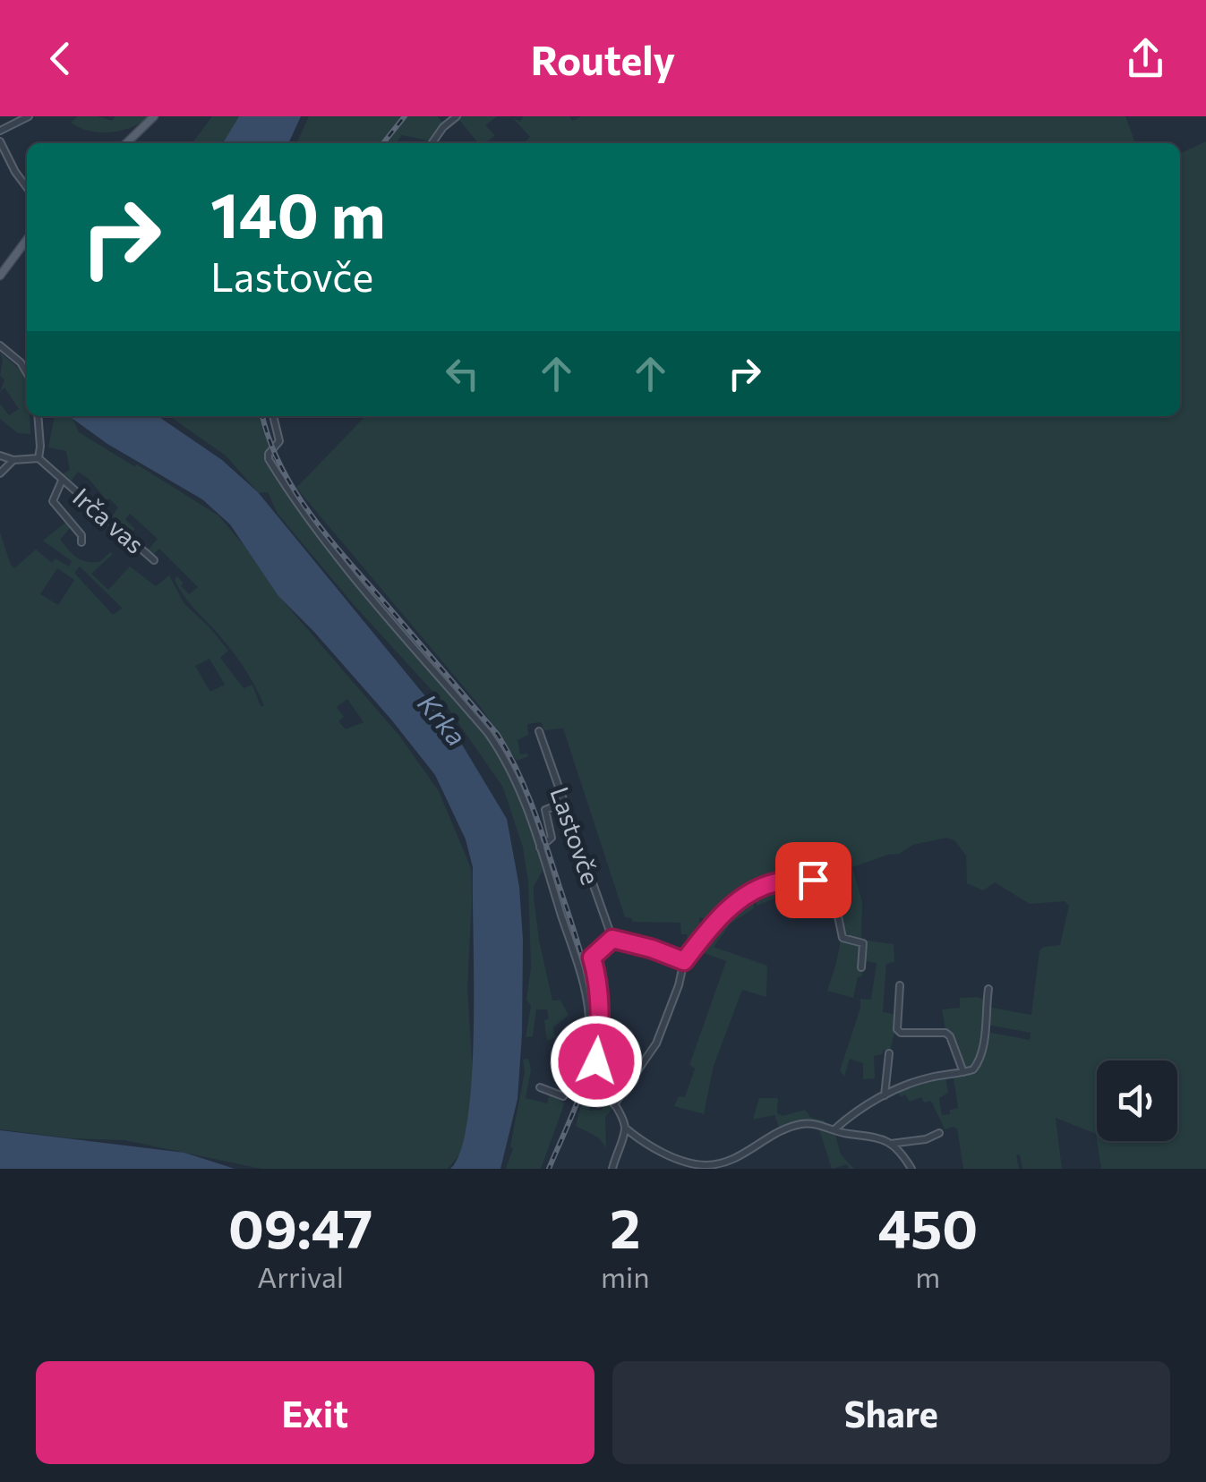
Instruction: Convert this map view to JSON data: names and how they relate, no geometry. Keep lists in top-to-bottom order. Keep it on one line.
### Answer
{"streets":{"street":["Irča vas","Lastovče"]},"water":["Krka"],"page":{"header":"Routely","turn":["140 m","Lastovče"],"eta":["09:47","Arrival","2","min","450","m"],"buttons":["Exit","Share"]}}
